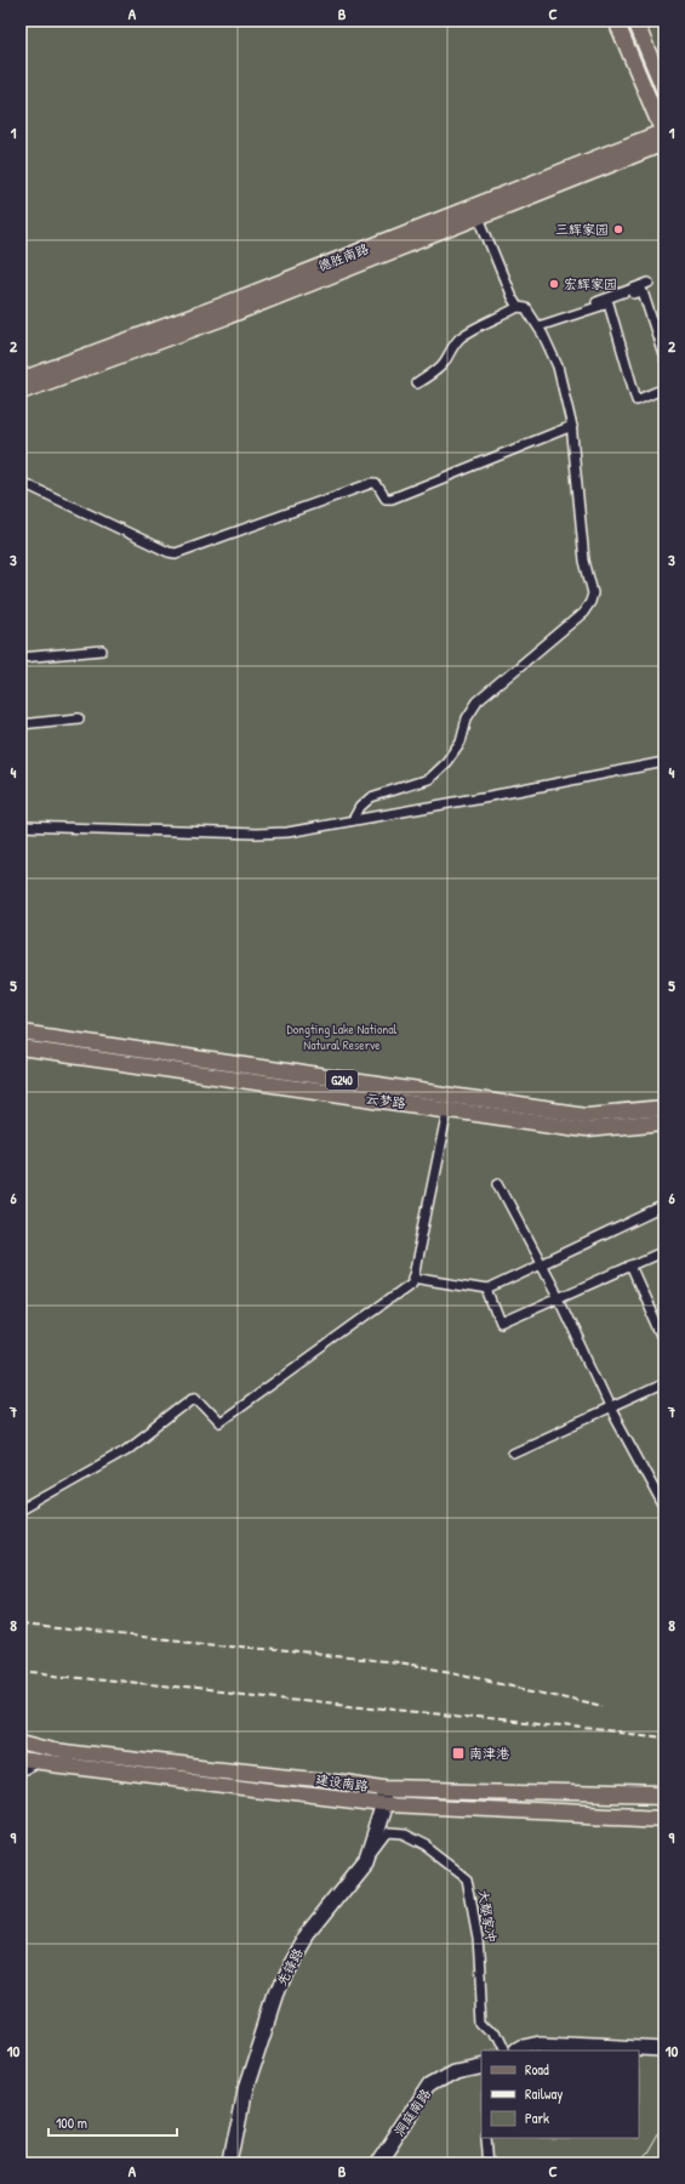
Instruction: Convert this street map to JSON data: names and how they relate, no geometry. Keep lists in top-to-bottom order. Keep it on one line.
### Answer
{"streets":{"main road":["德胜南路","G240","云梦路","建设南路","先锋路","洞庭南路"],"street":["大鄢家冲"]},"crossings":[["建设南路","先锋路"],["大鄢家冲","先锋路"]],"parks":["Dongting Lake National Natural Reserve"],"places":{"other":["三辉家园","宏辉家园"],"transit":["南津港"]},"legend":["Road","Railway","Park"],"scale_bar":"100 m","grid":{"columns":["A","B","C"],"rows":["1","2","3","4","5","6","7","8","9","10"]}}
